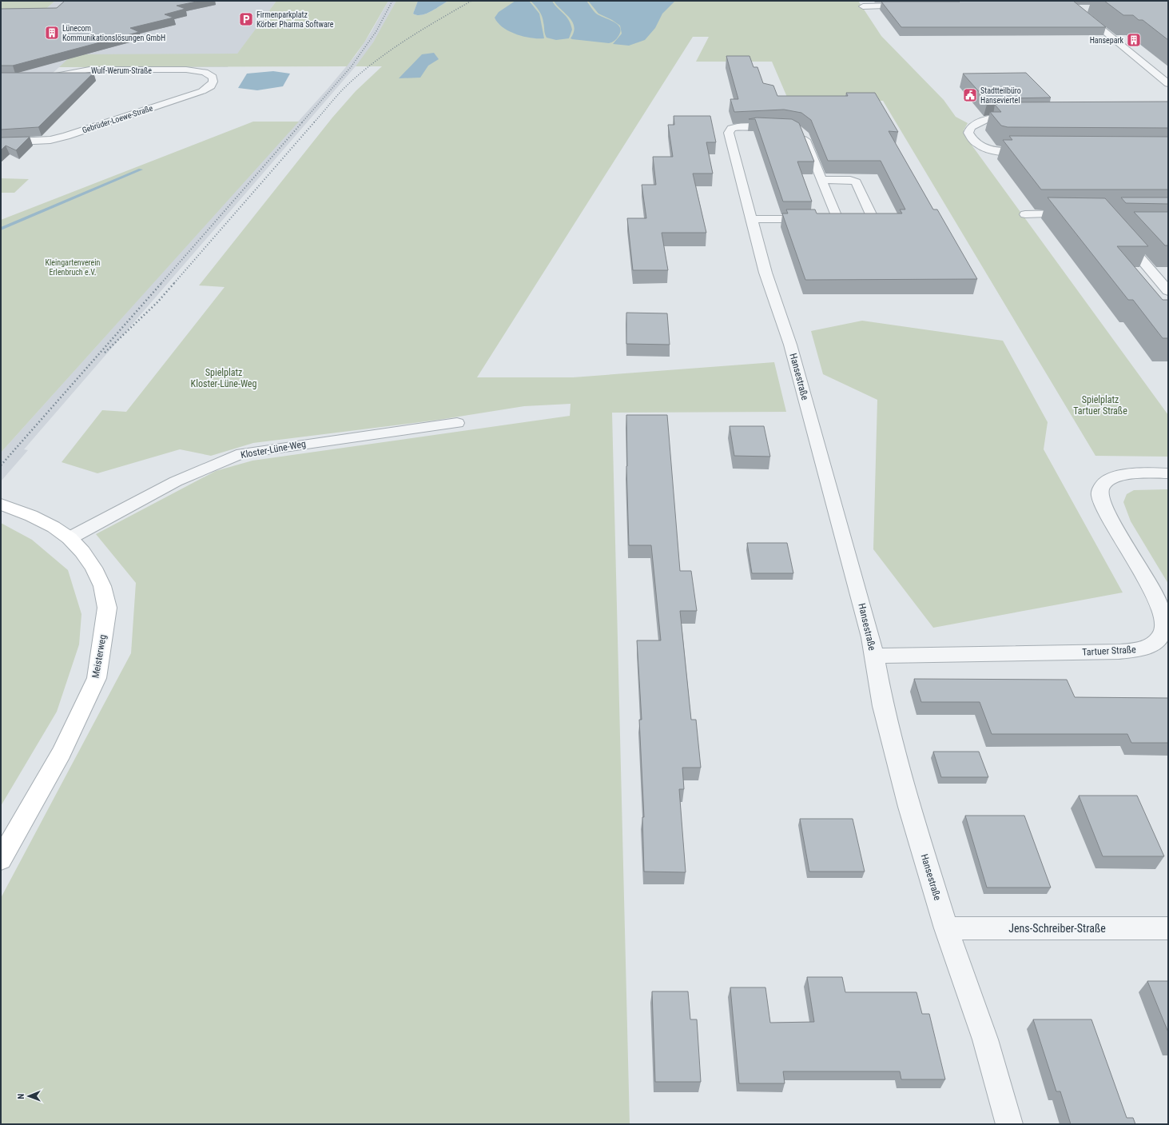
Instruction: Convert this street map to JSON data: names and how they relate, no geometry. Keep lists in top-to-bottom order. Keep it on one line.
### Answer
{"streets":{"street":["Wulf-Werum-Straße","Gebrüder-Loewe-Straße","Hansestraße","Kloster-Lüne-Weg","Tartuer Straße","Meisterweg","Jens-Schreiber-Straße"]},"crossings":[["Wulf-Werum-Straße","Gebrüder-Loewe-Straße"],["Hansestraße","Tartuer Straße"],["Hansestraße","Jens-Schreiber-Straße"],["Kloster-Lüne-Weg","Meisterweg"]],"parks":["Kleingartenverein Erlenbruch e.V.","Spielplatz Kloster-Lüne-Weg","Spielplatz Tartuer Straße"],"places":{"parking":["Firmenparkplatz Körber Pharma Software"],"building":["Lünecom Kommunikationslösungen GmbH","Hansepark"],"public building":["Stadtteilbüro Hanseviertel"]},"north":"left"}
